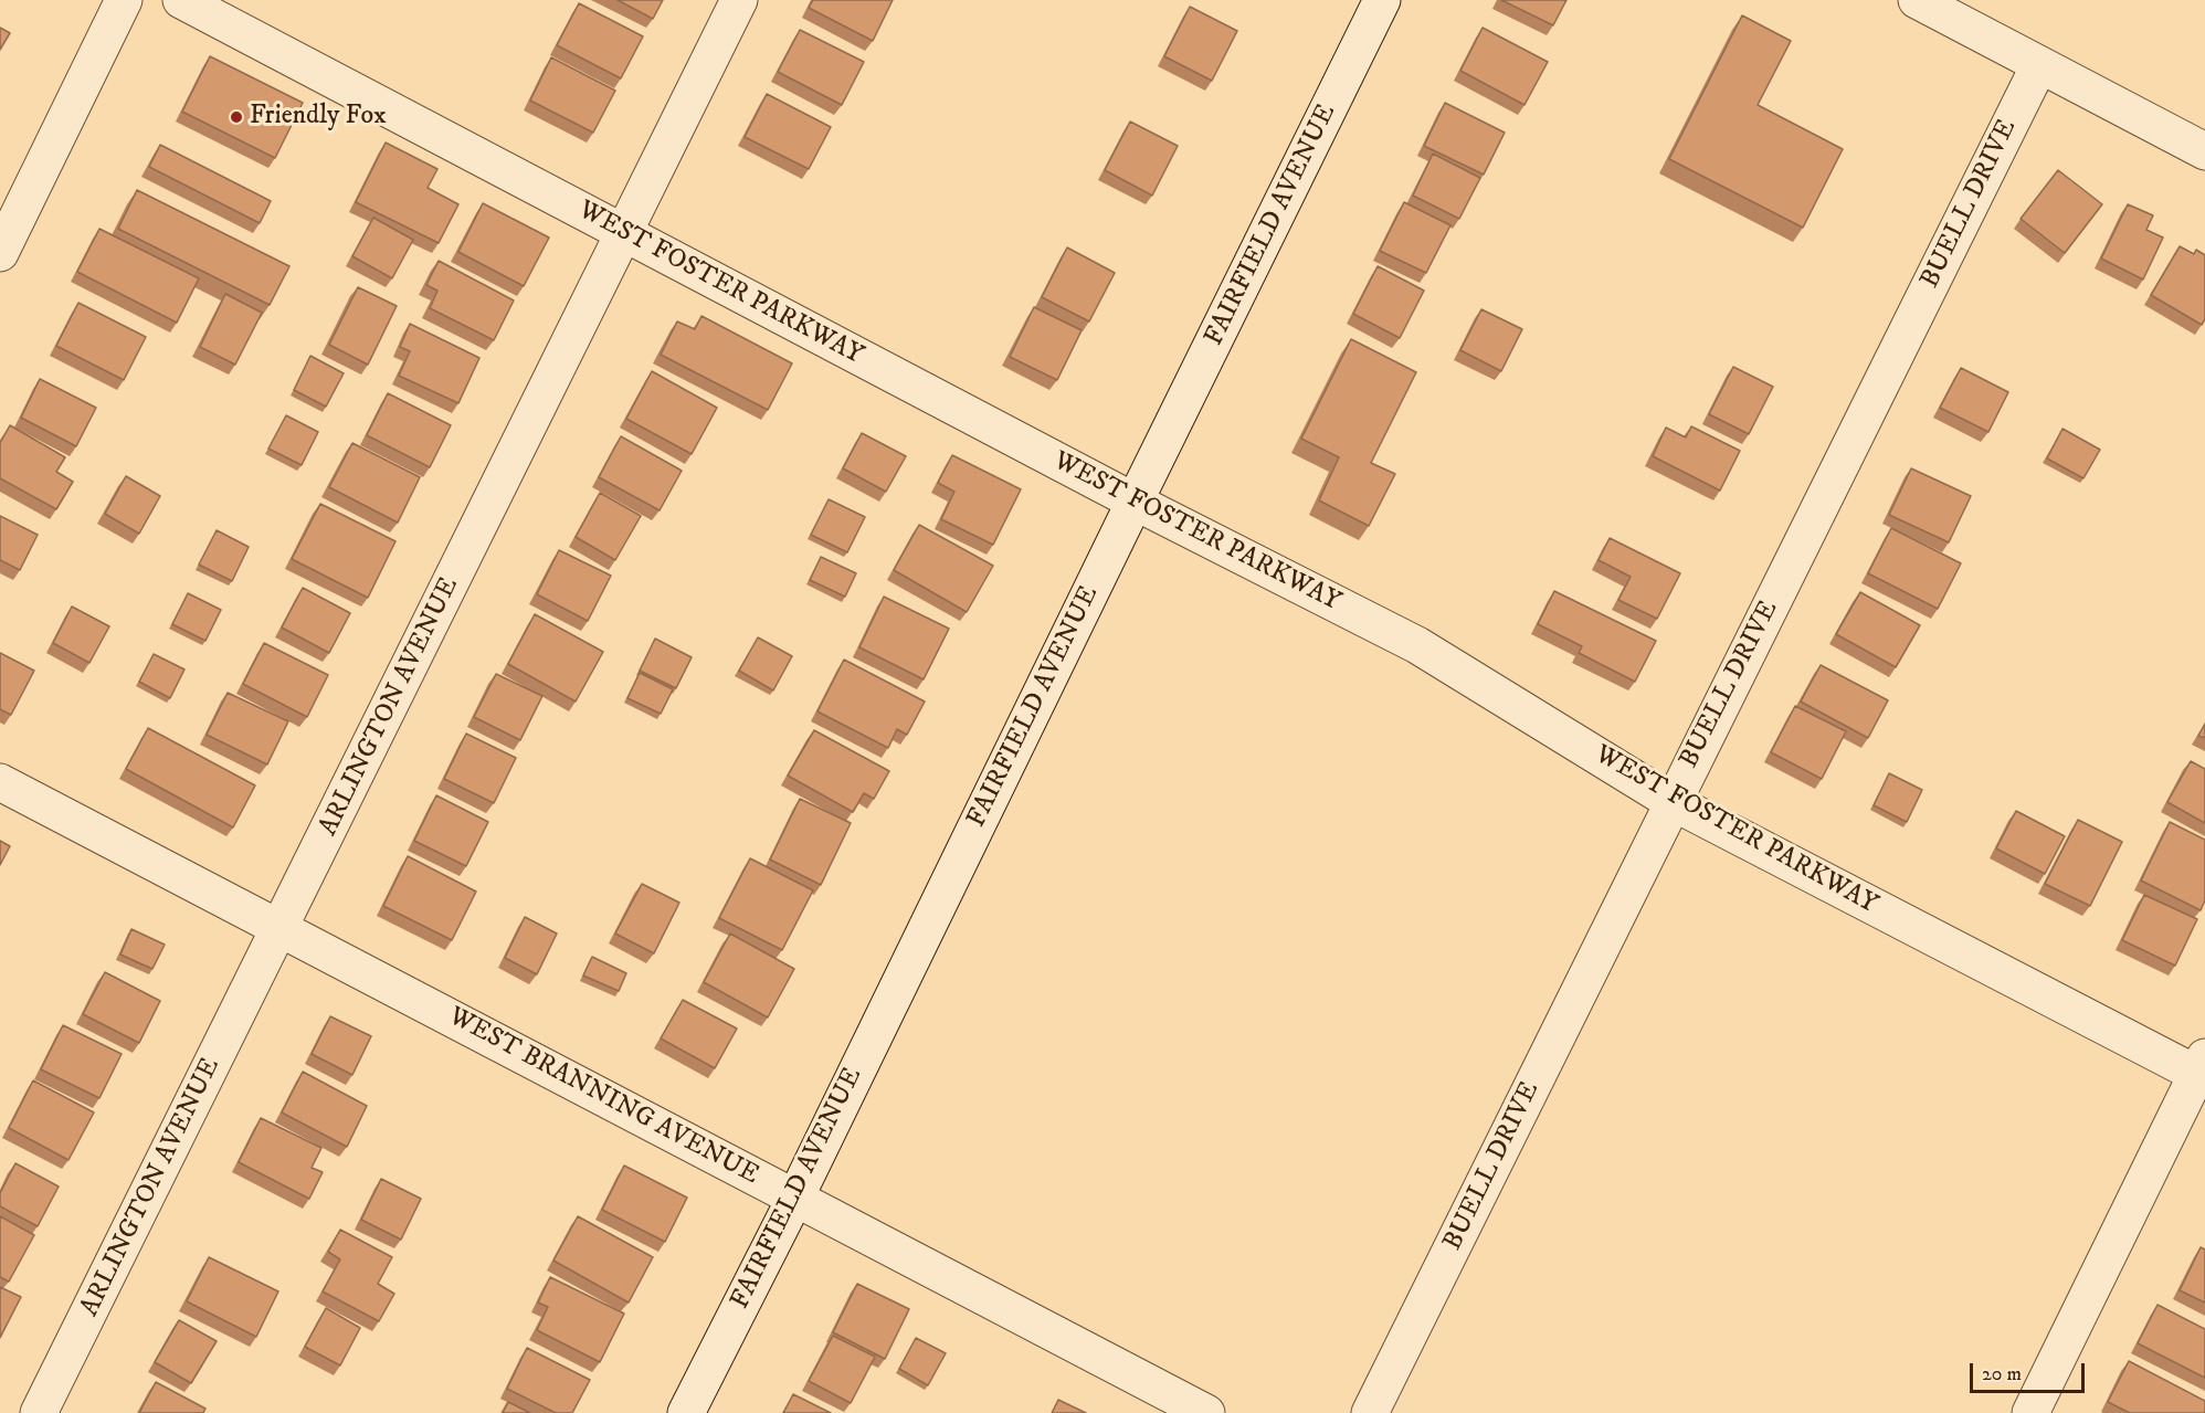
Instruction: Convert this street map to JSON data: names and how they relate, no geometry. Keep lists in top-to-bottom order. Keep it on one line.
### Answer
{"streets":{"street":["BUELL DRIVE","FAIRFIELD AVENUE","WEST FOSTER PARKWAY","ARLINGTON AVENUE","WEST BRANNING AVENUE"]},"crossings":[["BUELL DRIVE","WEST FOSTER PARKWAY"],["FAIRFIELD AVENUE","WEST FOSTER PARKWAY"],["FAIRFIELD AVENUE","WEST BRANNING AVENUE"],["WEST FOSTER PARKWAY","ARLINGTON AVENUE"],["ARLINGTON AVENUE","WEST BRANNING AVENUE"]],"places":["Friendly Fox"],"scale_bar":"20 m"}
